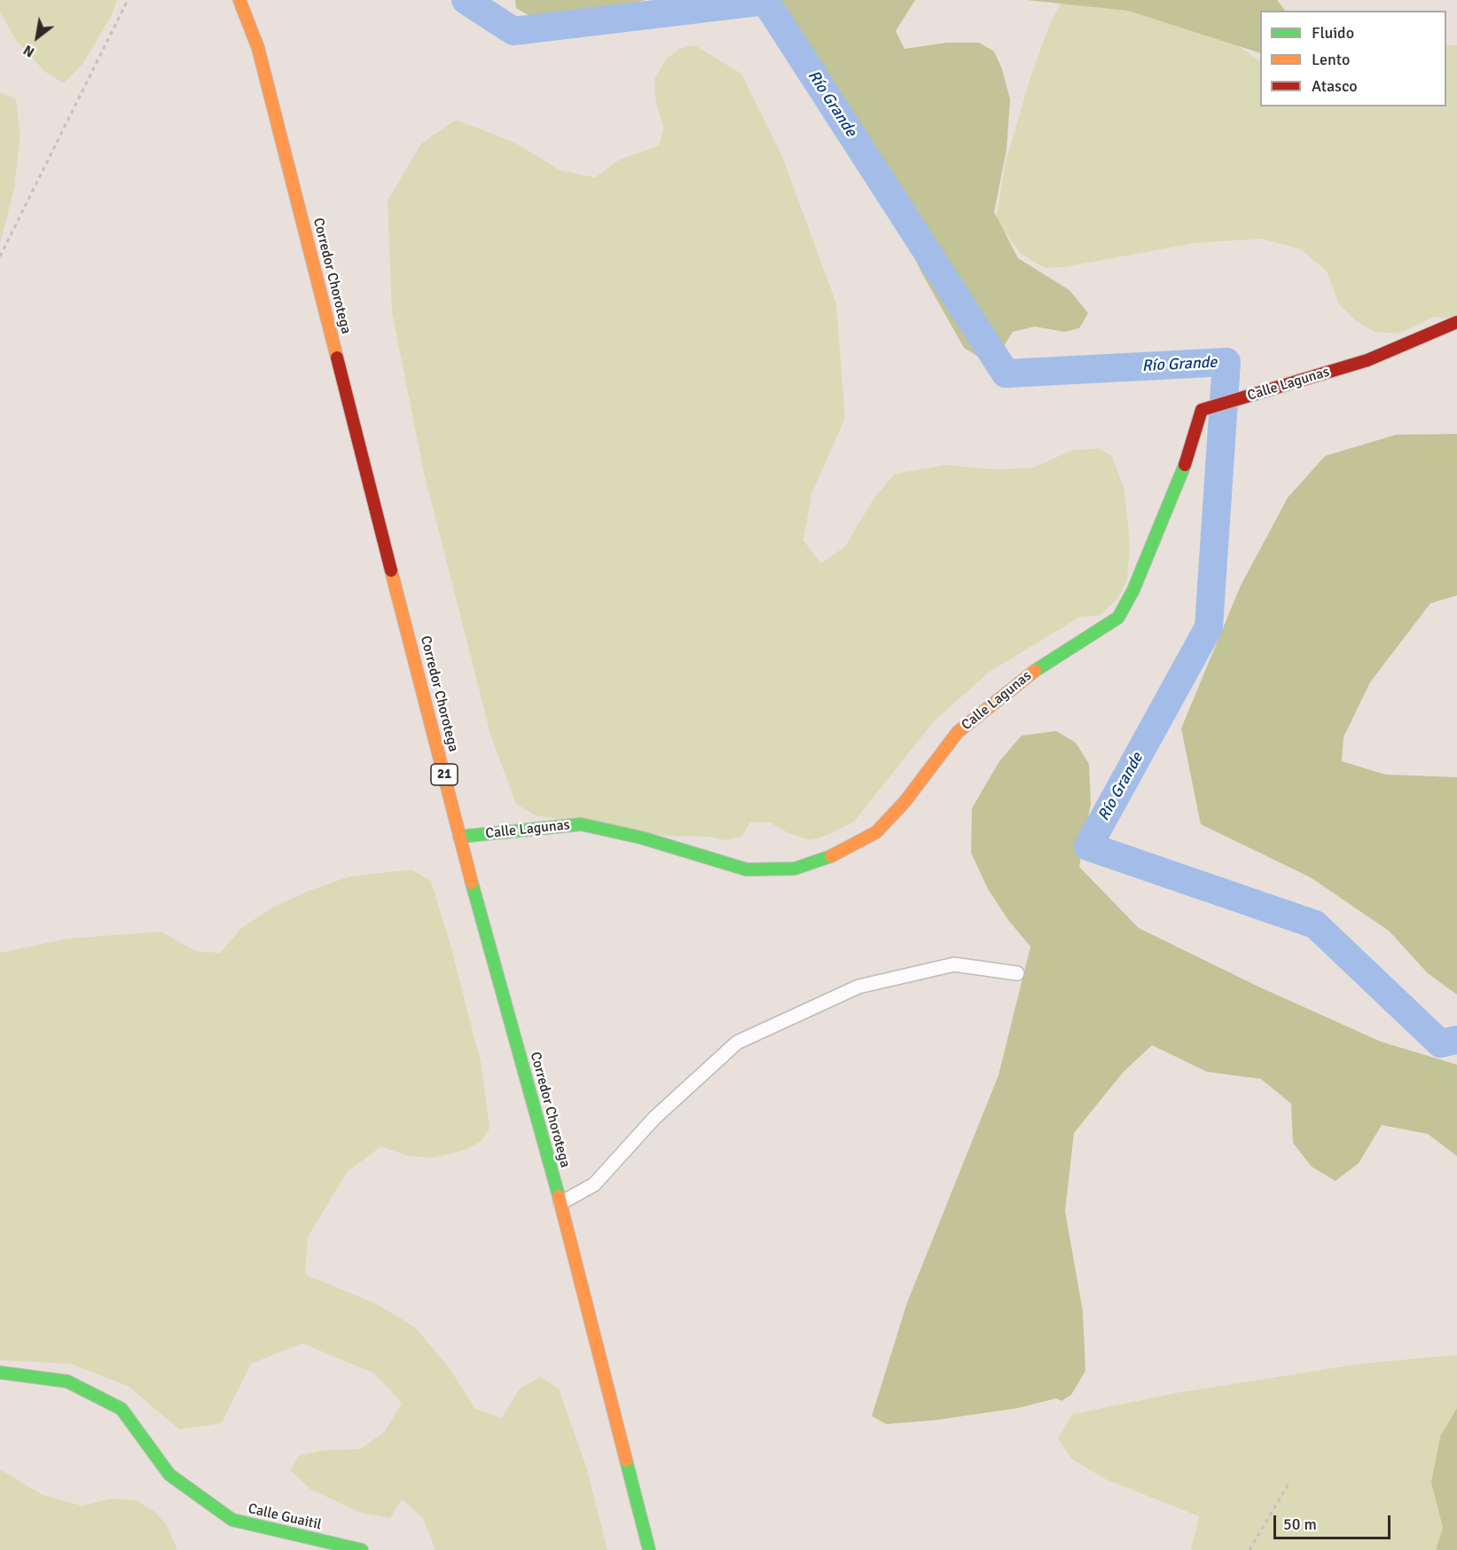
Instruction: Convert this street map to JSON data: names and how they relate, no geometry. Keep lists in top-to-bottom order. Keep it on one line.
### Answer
{"streets":{"street":["Corredor Chorotega","Calle Lagunas","21","Calle Guaitil"]},"crossings":[["Corredor Chorotega","Calle Lagunas"]],"water":["Río Grande"],"legend":["Fluido","Lento","Atasco"],"scale_bar":"50 m","north":"bottom left"}
